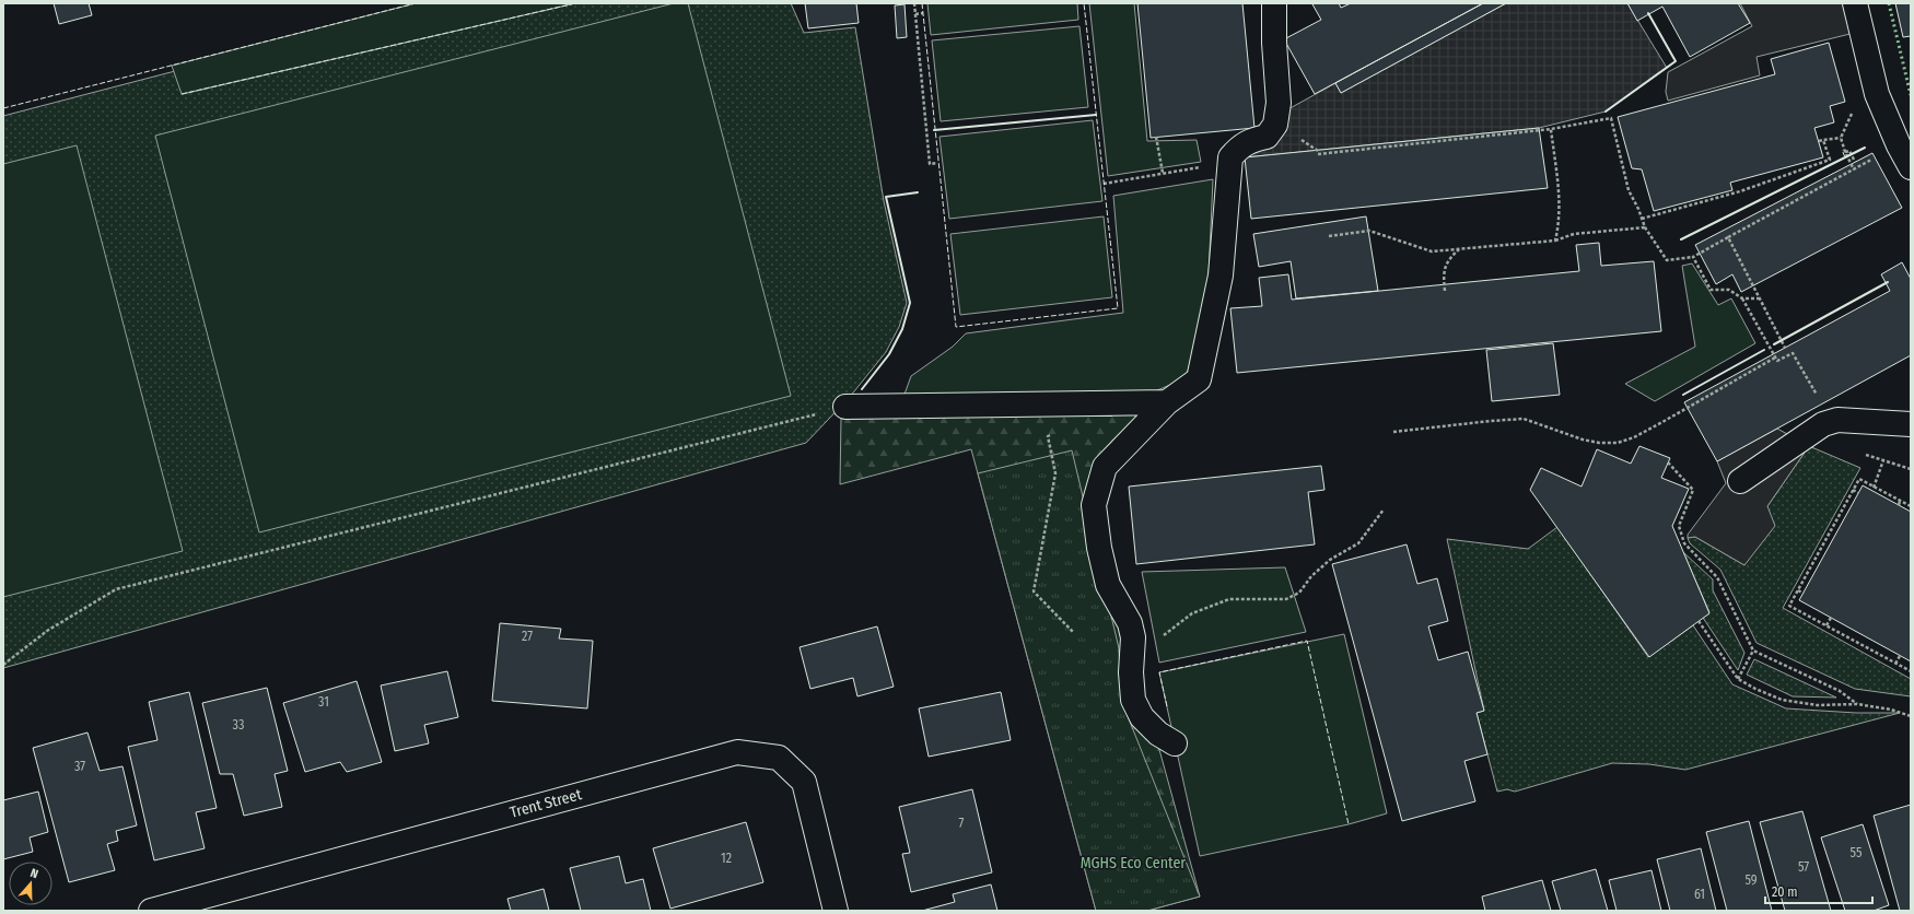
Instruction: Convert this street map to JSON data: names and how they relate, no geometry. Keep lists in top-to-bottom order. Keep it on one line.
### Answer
{"streets":{"street":["Trent Street"]},"parks":["MGHS Eco Center"],"house_numbers":["27","31","33","37","7","55","12","57","59","61"],"scale_bar":"20 m","north":"top"}
